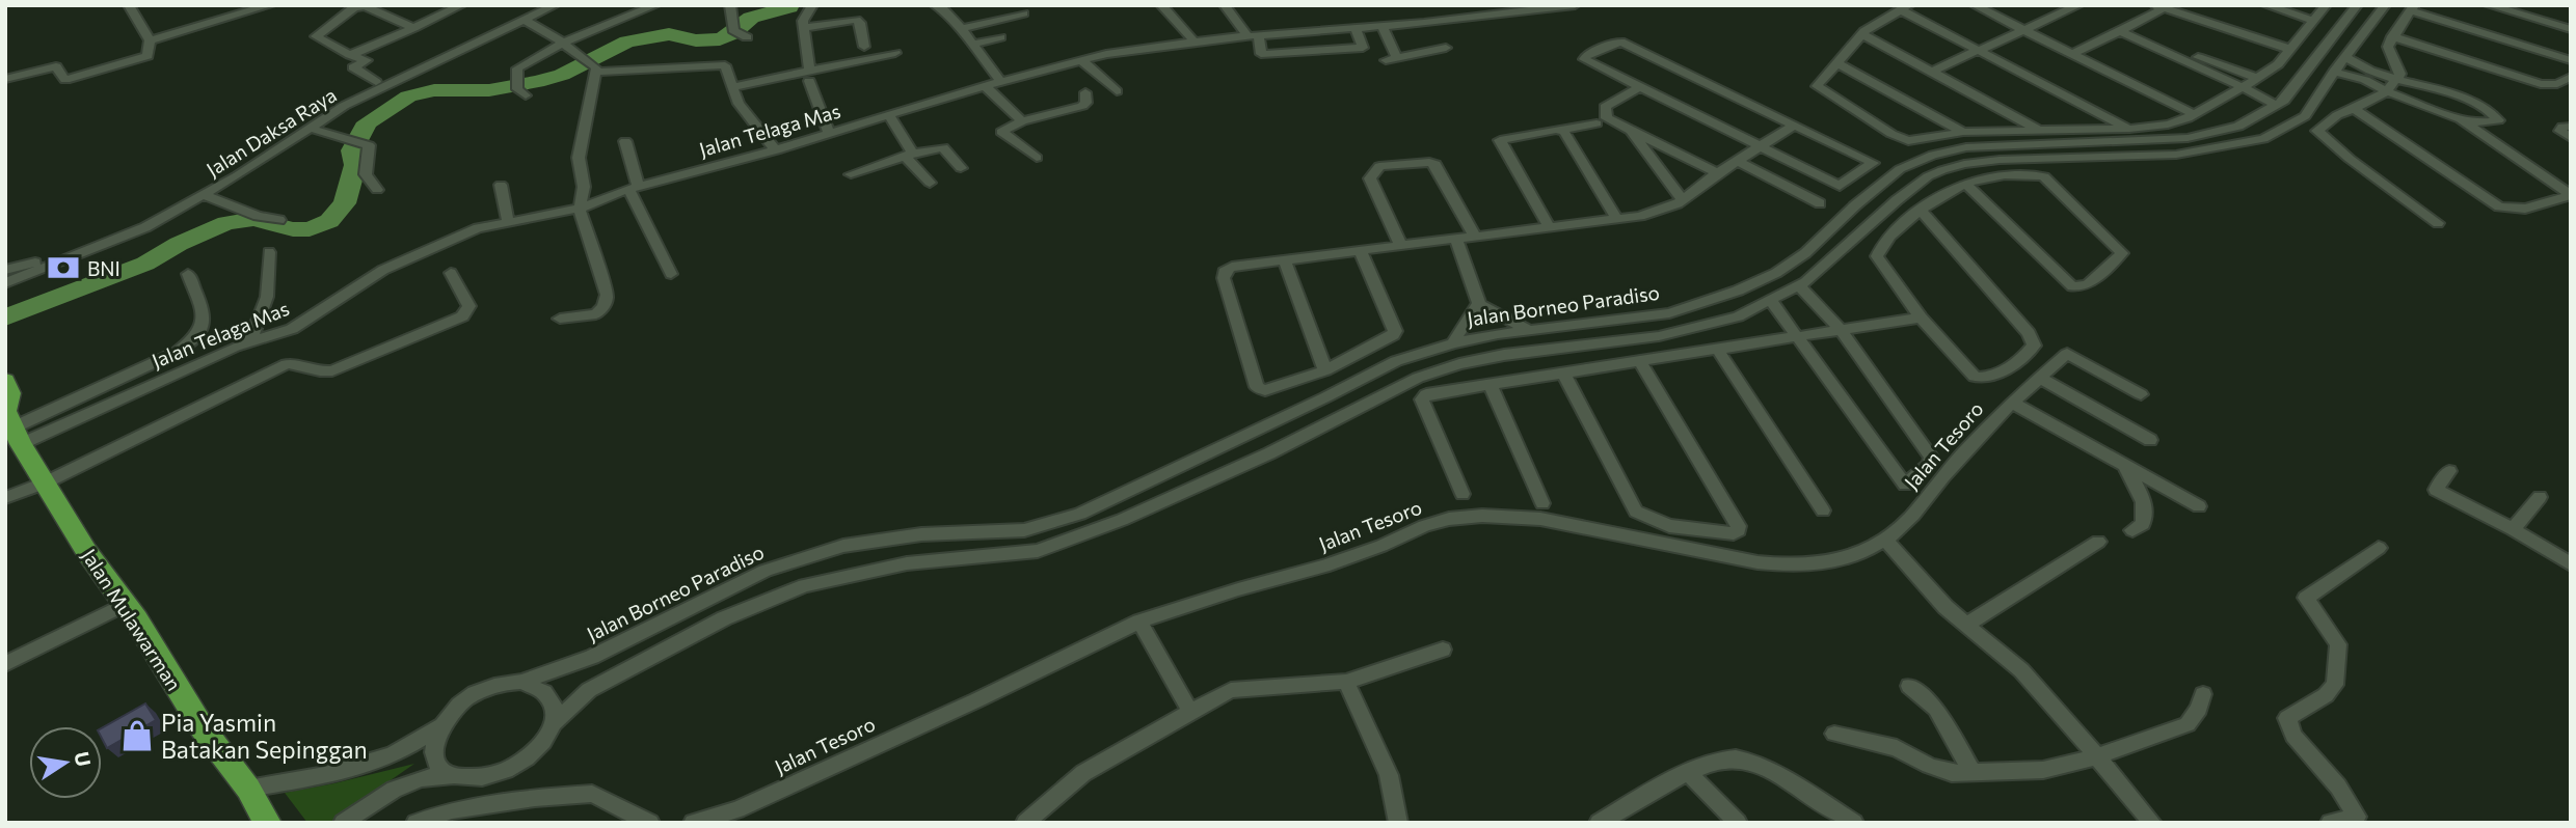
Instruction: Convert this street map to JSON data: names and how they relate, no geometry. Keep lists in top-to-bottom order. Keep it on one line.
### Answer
{"streets":{"highway":["Jalan Mulawarman"],"street":["Jalan Telaga Mas","Jalan Daksa Raya","Jalan Borneo Paradiso","Jalan Tesoro"]},"crossings":[["Jalan Telaga Mas","Jalan Mulawarman"]],"places":{"bank":["BNI"],"shop":["Pia Yasmin Batakan Sepinggan"]},"north":"right"}
